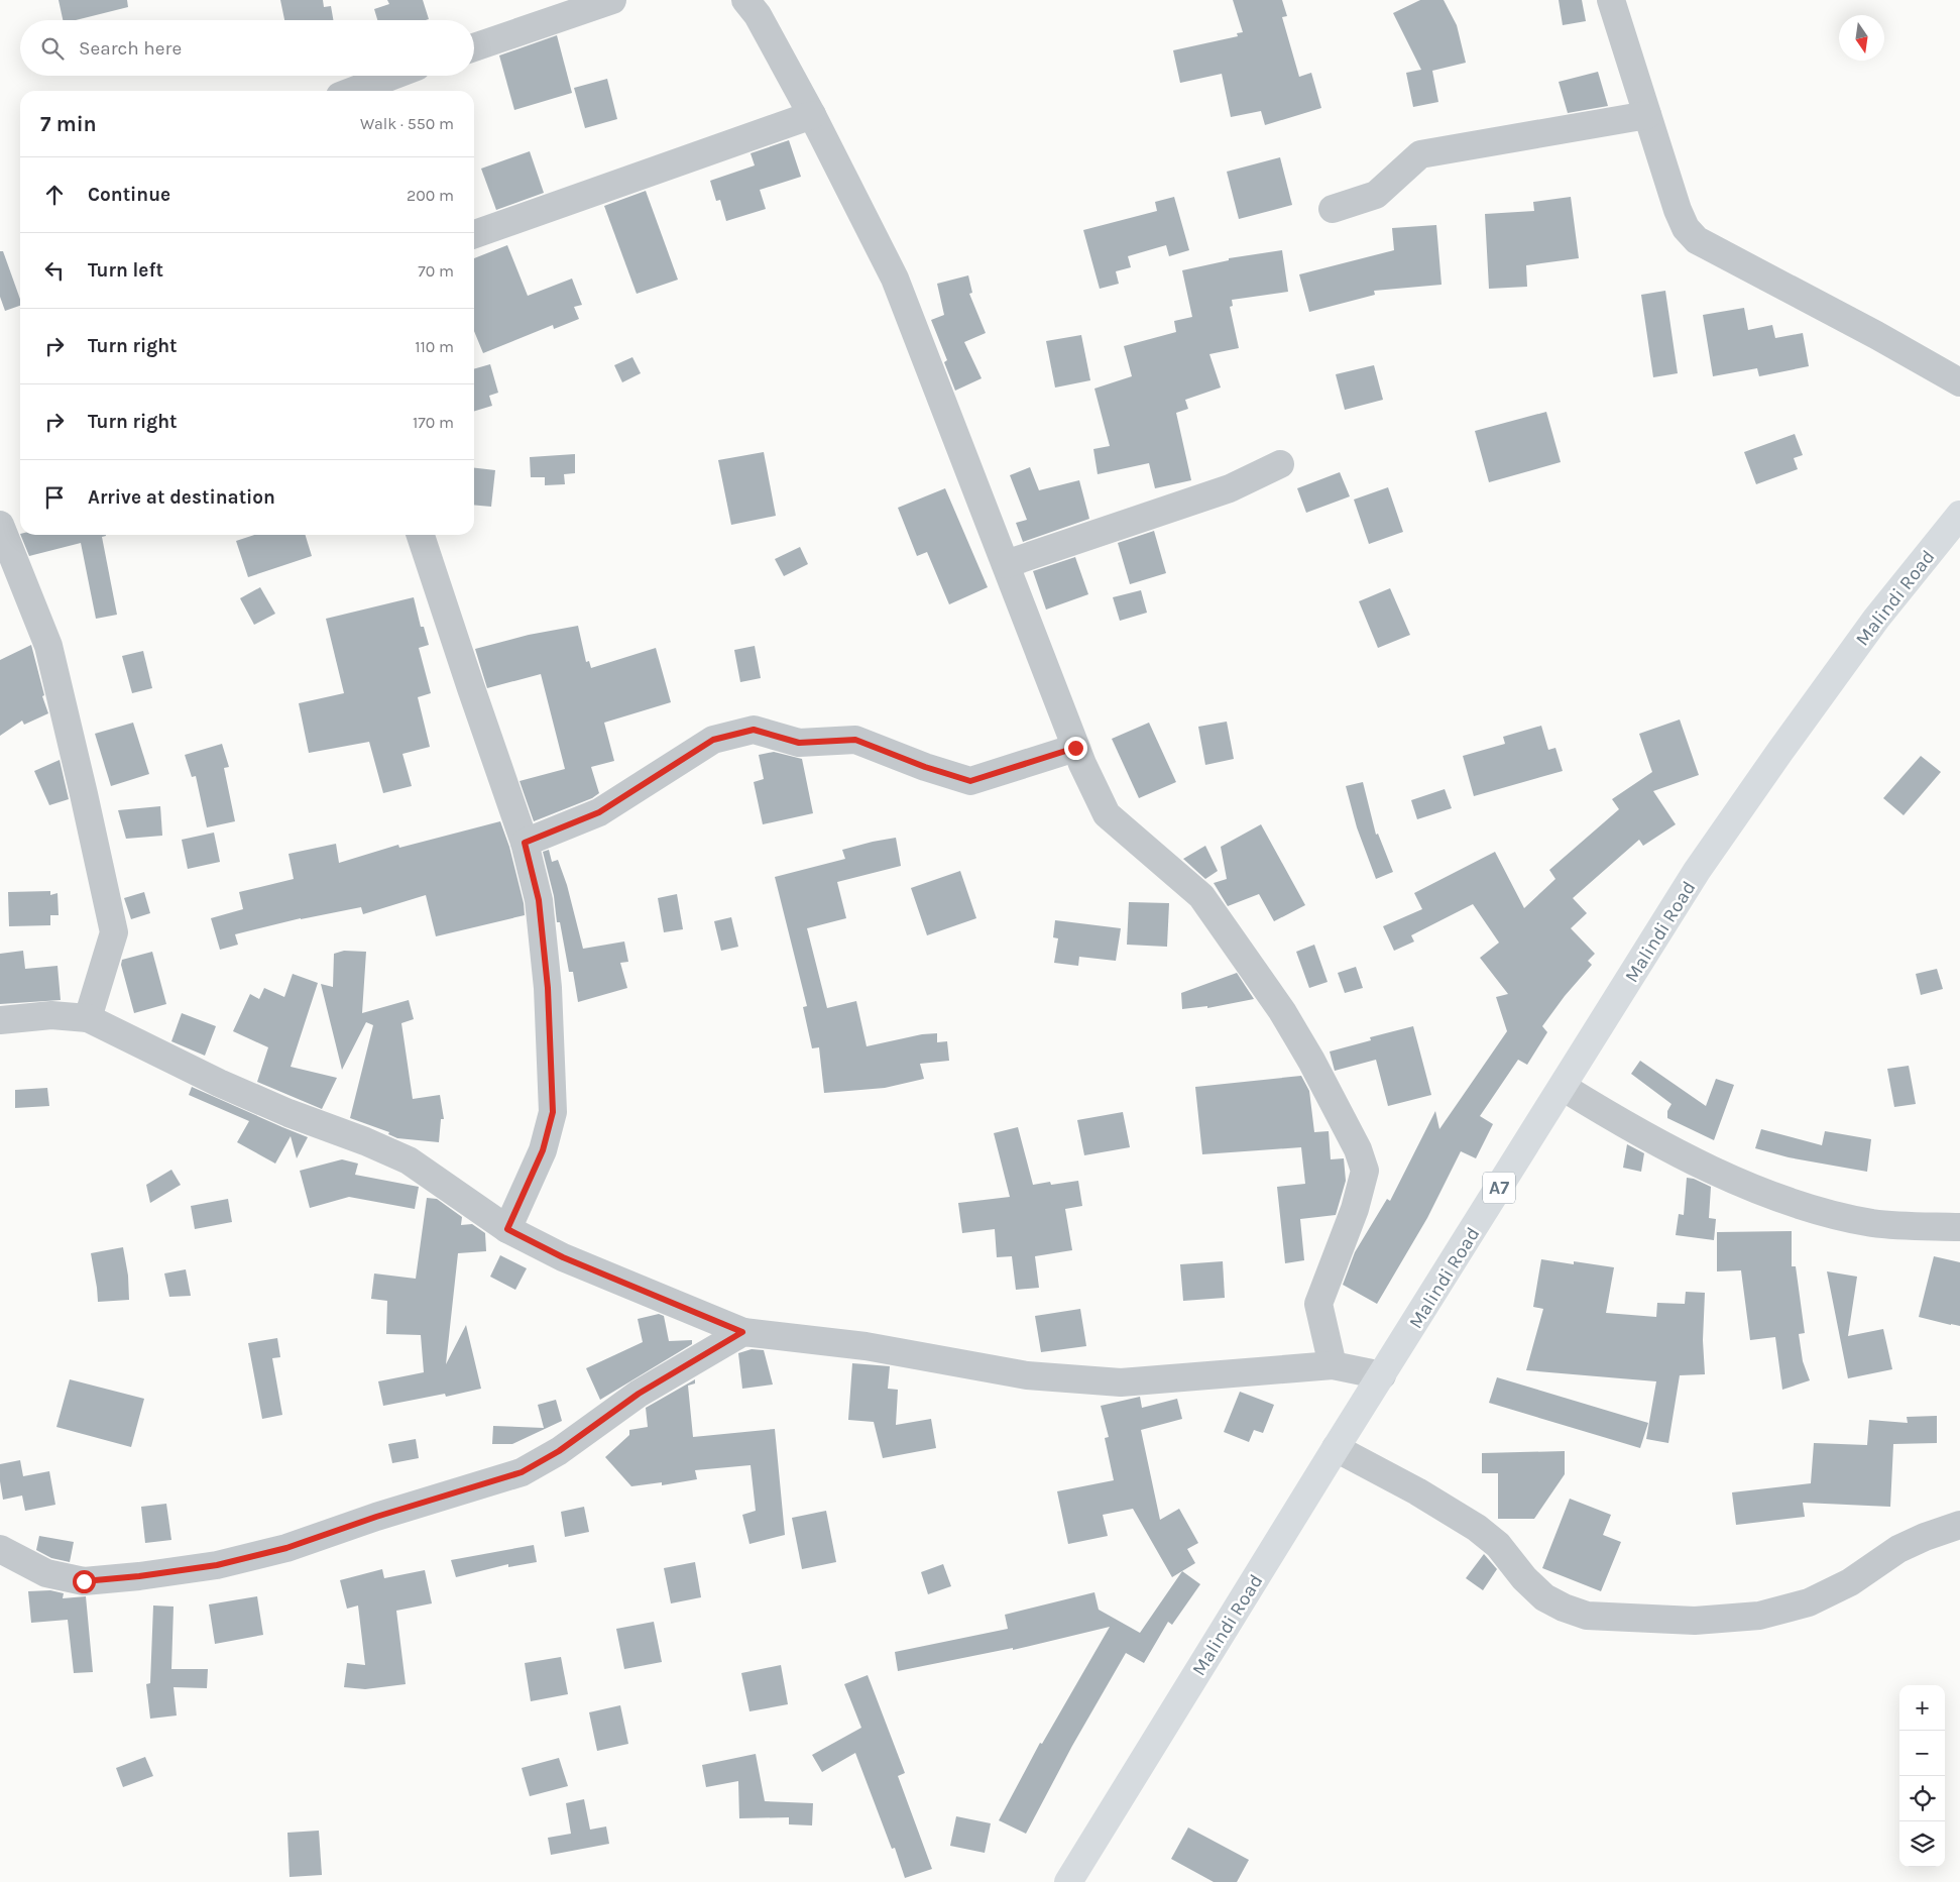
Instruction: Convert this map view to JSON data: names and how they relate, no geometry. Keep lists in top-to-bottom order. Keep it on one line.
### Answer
{"streets":{"highway":["Malindi Road","A7"]},"north":"bottom","page":{"search":"Search here","heading":["7 min","Walk · 550 m"],"list":[["Continue","200 m"],["Turn left","70 m"],["Turn right","110 m"],["Turn right","170 m"],"Arrive at destination"],"map_buttons":["+","−"]}}
